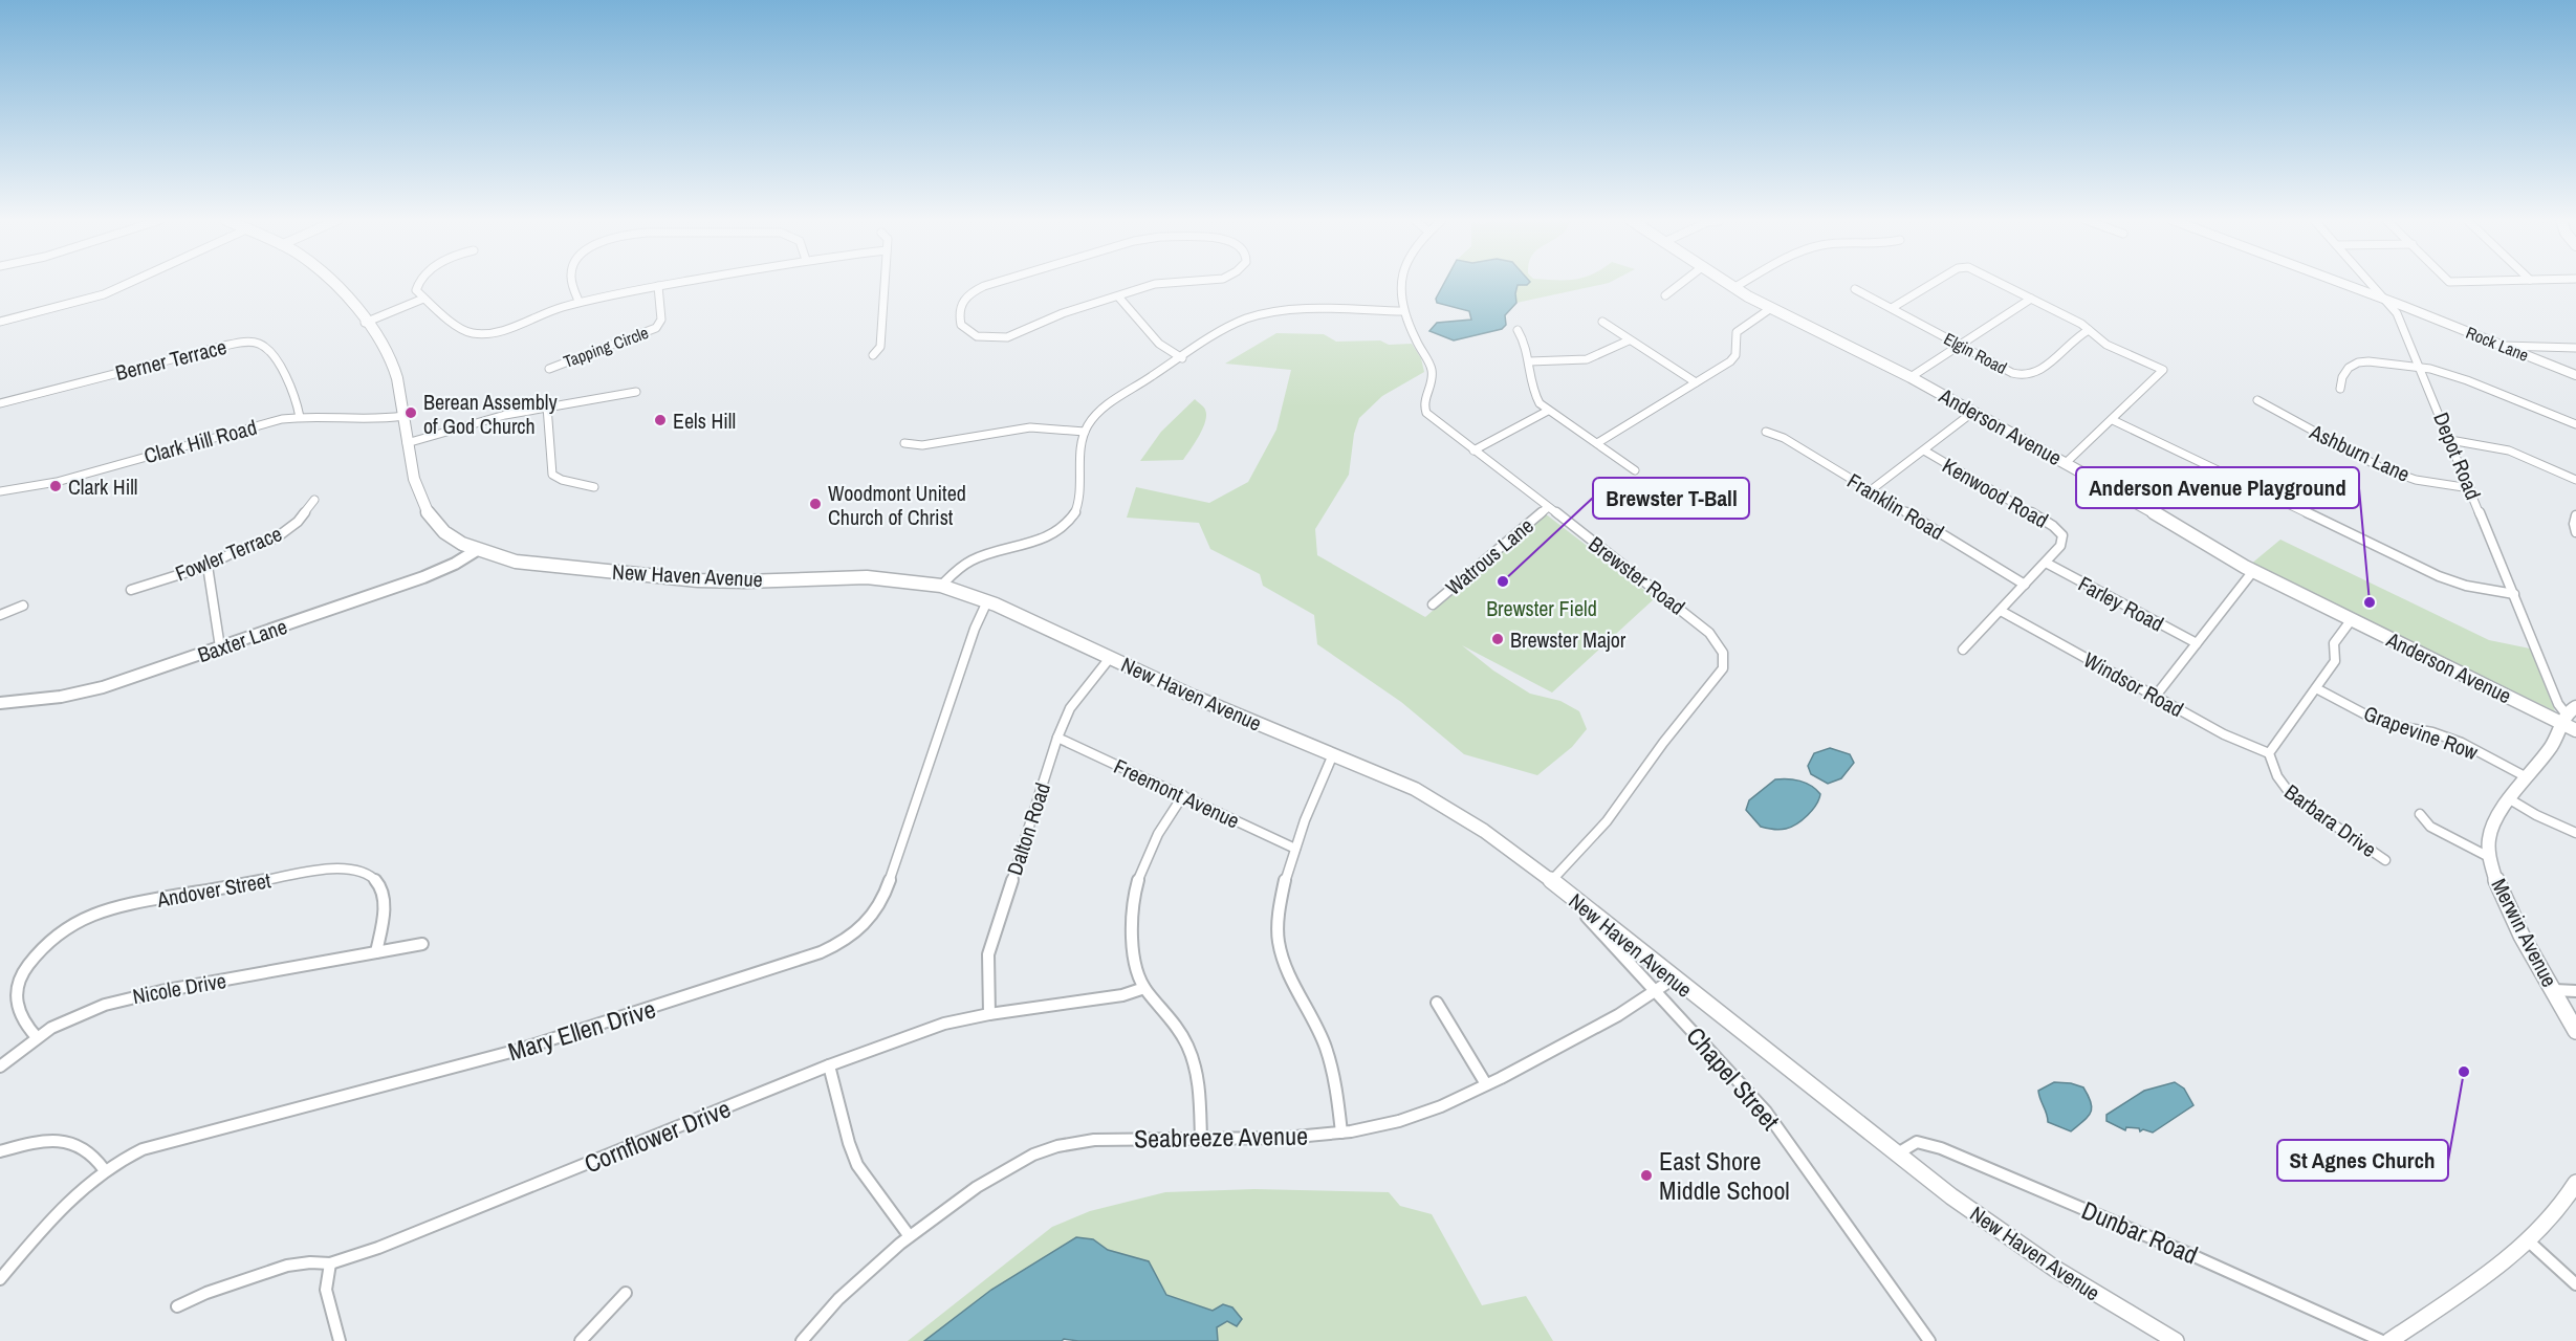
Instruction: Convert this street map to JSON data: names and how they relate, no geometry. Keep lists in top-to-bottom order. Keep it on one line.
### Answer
{"streets":{"main road":["Anderson Avenue","New Haven Avenue","Merwin Avenue"],"street":["Rock Lane","Tapping Circle","Elgin Road","Berner Terrace","Clark Hill Road","Ashburn Lane","Depot Road","Kenwood Road","Franklin Road","Fowler Terrace","Watrous Lane","Brewster Road","Farley Road","Baxter Lane","Windsor Road","Grapevine Row","Freemont Avenue","Barbara Drive","Dalton Road","Andover Street","Nicole Drive","Mary Ellen Drive","Chapel Street","Cornflower Drive","Seabreeze Avenue","Dunbar Road"]},"crossings":[["Rock Lane","Depot Road"],["Berner Terrace","Clark Hill Road"],["Anderson Avenue","Depot Road"],["Anderson Avenue","Merwin Avenue"],["Clark Hill Road","New Haven Avenue"],["Ashburn Lane","Depot Road"],["Depot Road","Merwin Avenue"],["Kenwood Road","Franklin Road"],["Kenwood Road","Farley Road"],["Kenwood Road","Windsor Road"],["Watrous Lane","Brewster Road"],["New Haven Avenue","Brewster Road"],["New Haven Avenue","Baxter Lane"],["New Haven Avenue","Dalton Road"],["New Haven Avenue","Mary Ellen Drive"],["New Haven Avenue","Chapel Street"],["New Haven Avenue","Seabreeze Avenue"],["New Haven Avenue","Dunbar Road"],["Windsor Road","Barbara Drive"],["Grapevine Row","Merwin Avenue"],["Freemont Avenue","Dalton Road"],["Dalton Road","Cornflower Drive"],["Andover Street","Nicole Drive"],["Chapel Street","Seabreeze Avenue"]],"parks":["Brewster Field"],"places":["Berean Assembly of God Church","Eels Hill","Clark Hill","Woodmont United Church of Christ","Brewster T-Ball","Anderson Avenue Playground","Brewster Major","St Agnes Church","East Shore Middle School"]}
